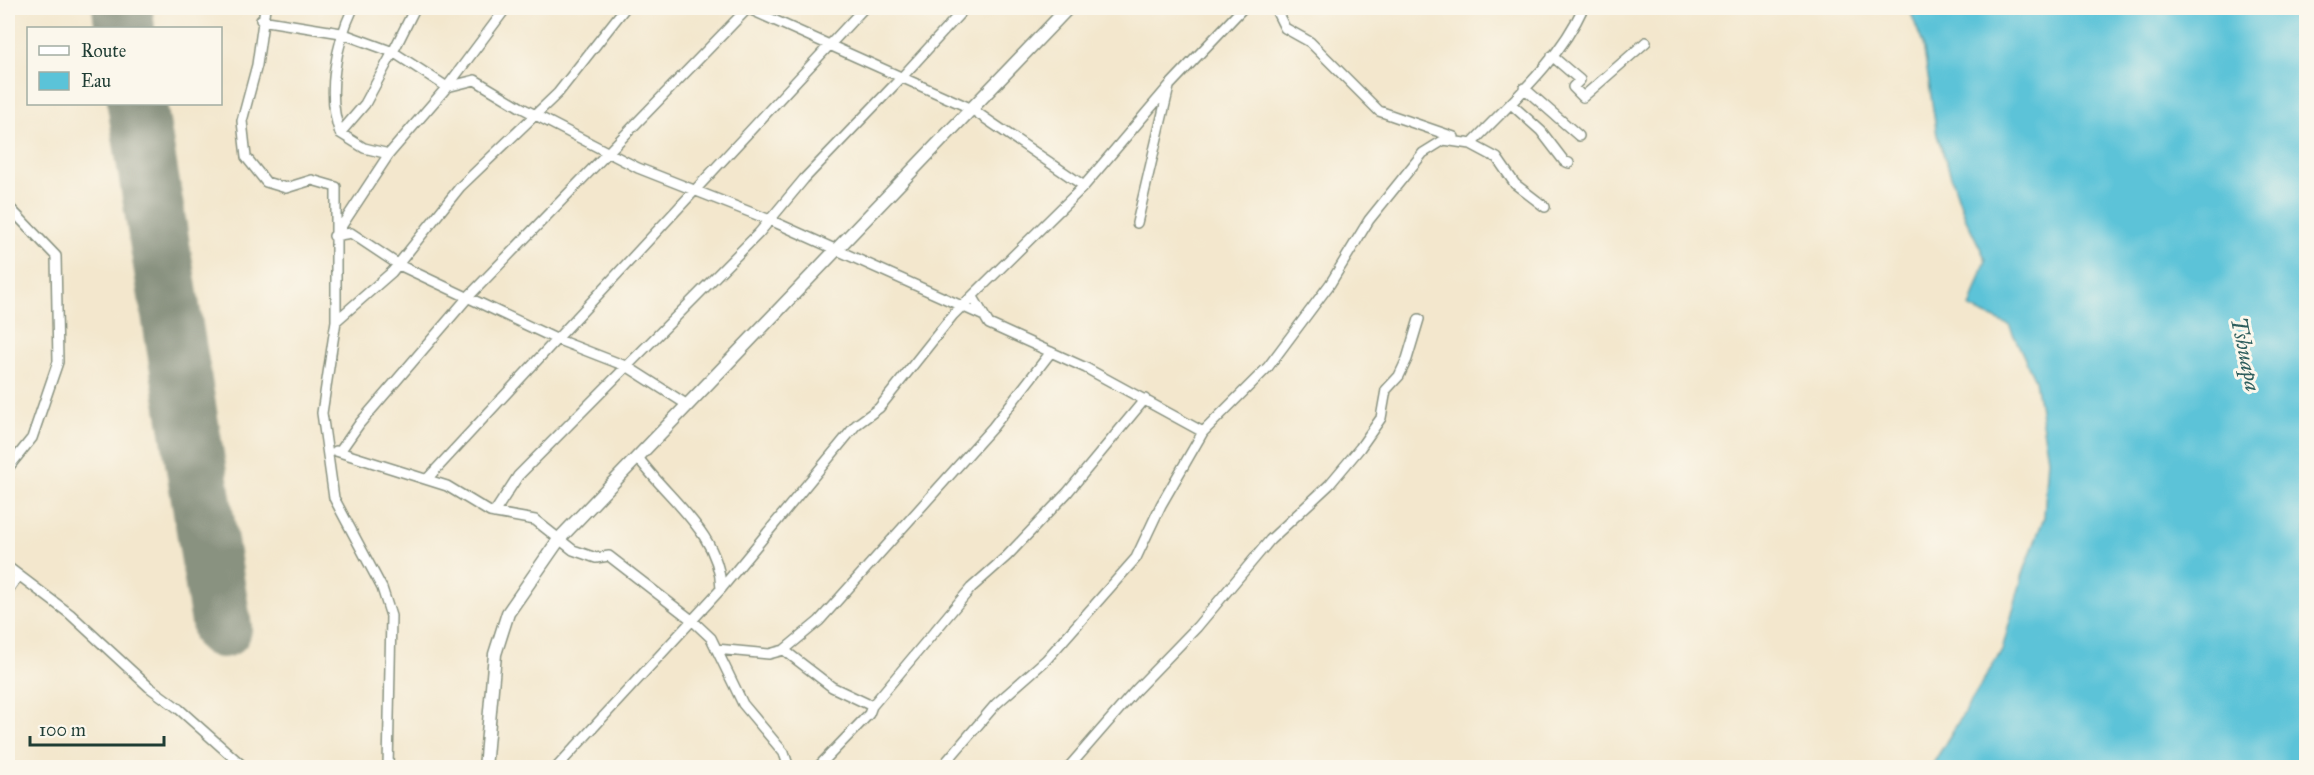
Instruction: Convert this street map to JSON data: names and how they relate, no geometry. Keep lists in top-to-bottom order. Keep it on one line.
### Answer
{"water":["Tshuapa"],"legend":["Route","Eau"],"scale_bar":"100 m"}
